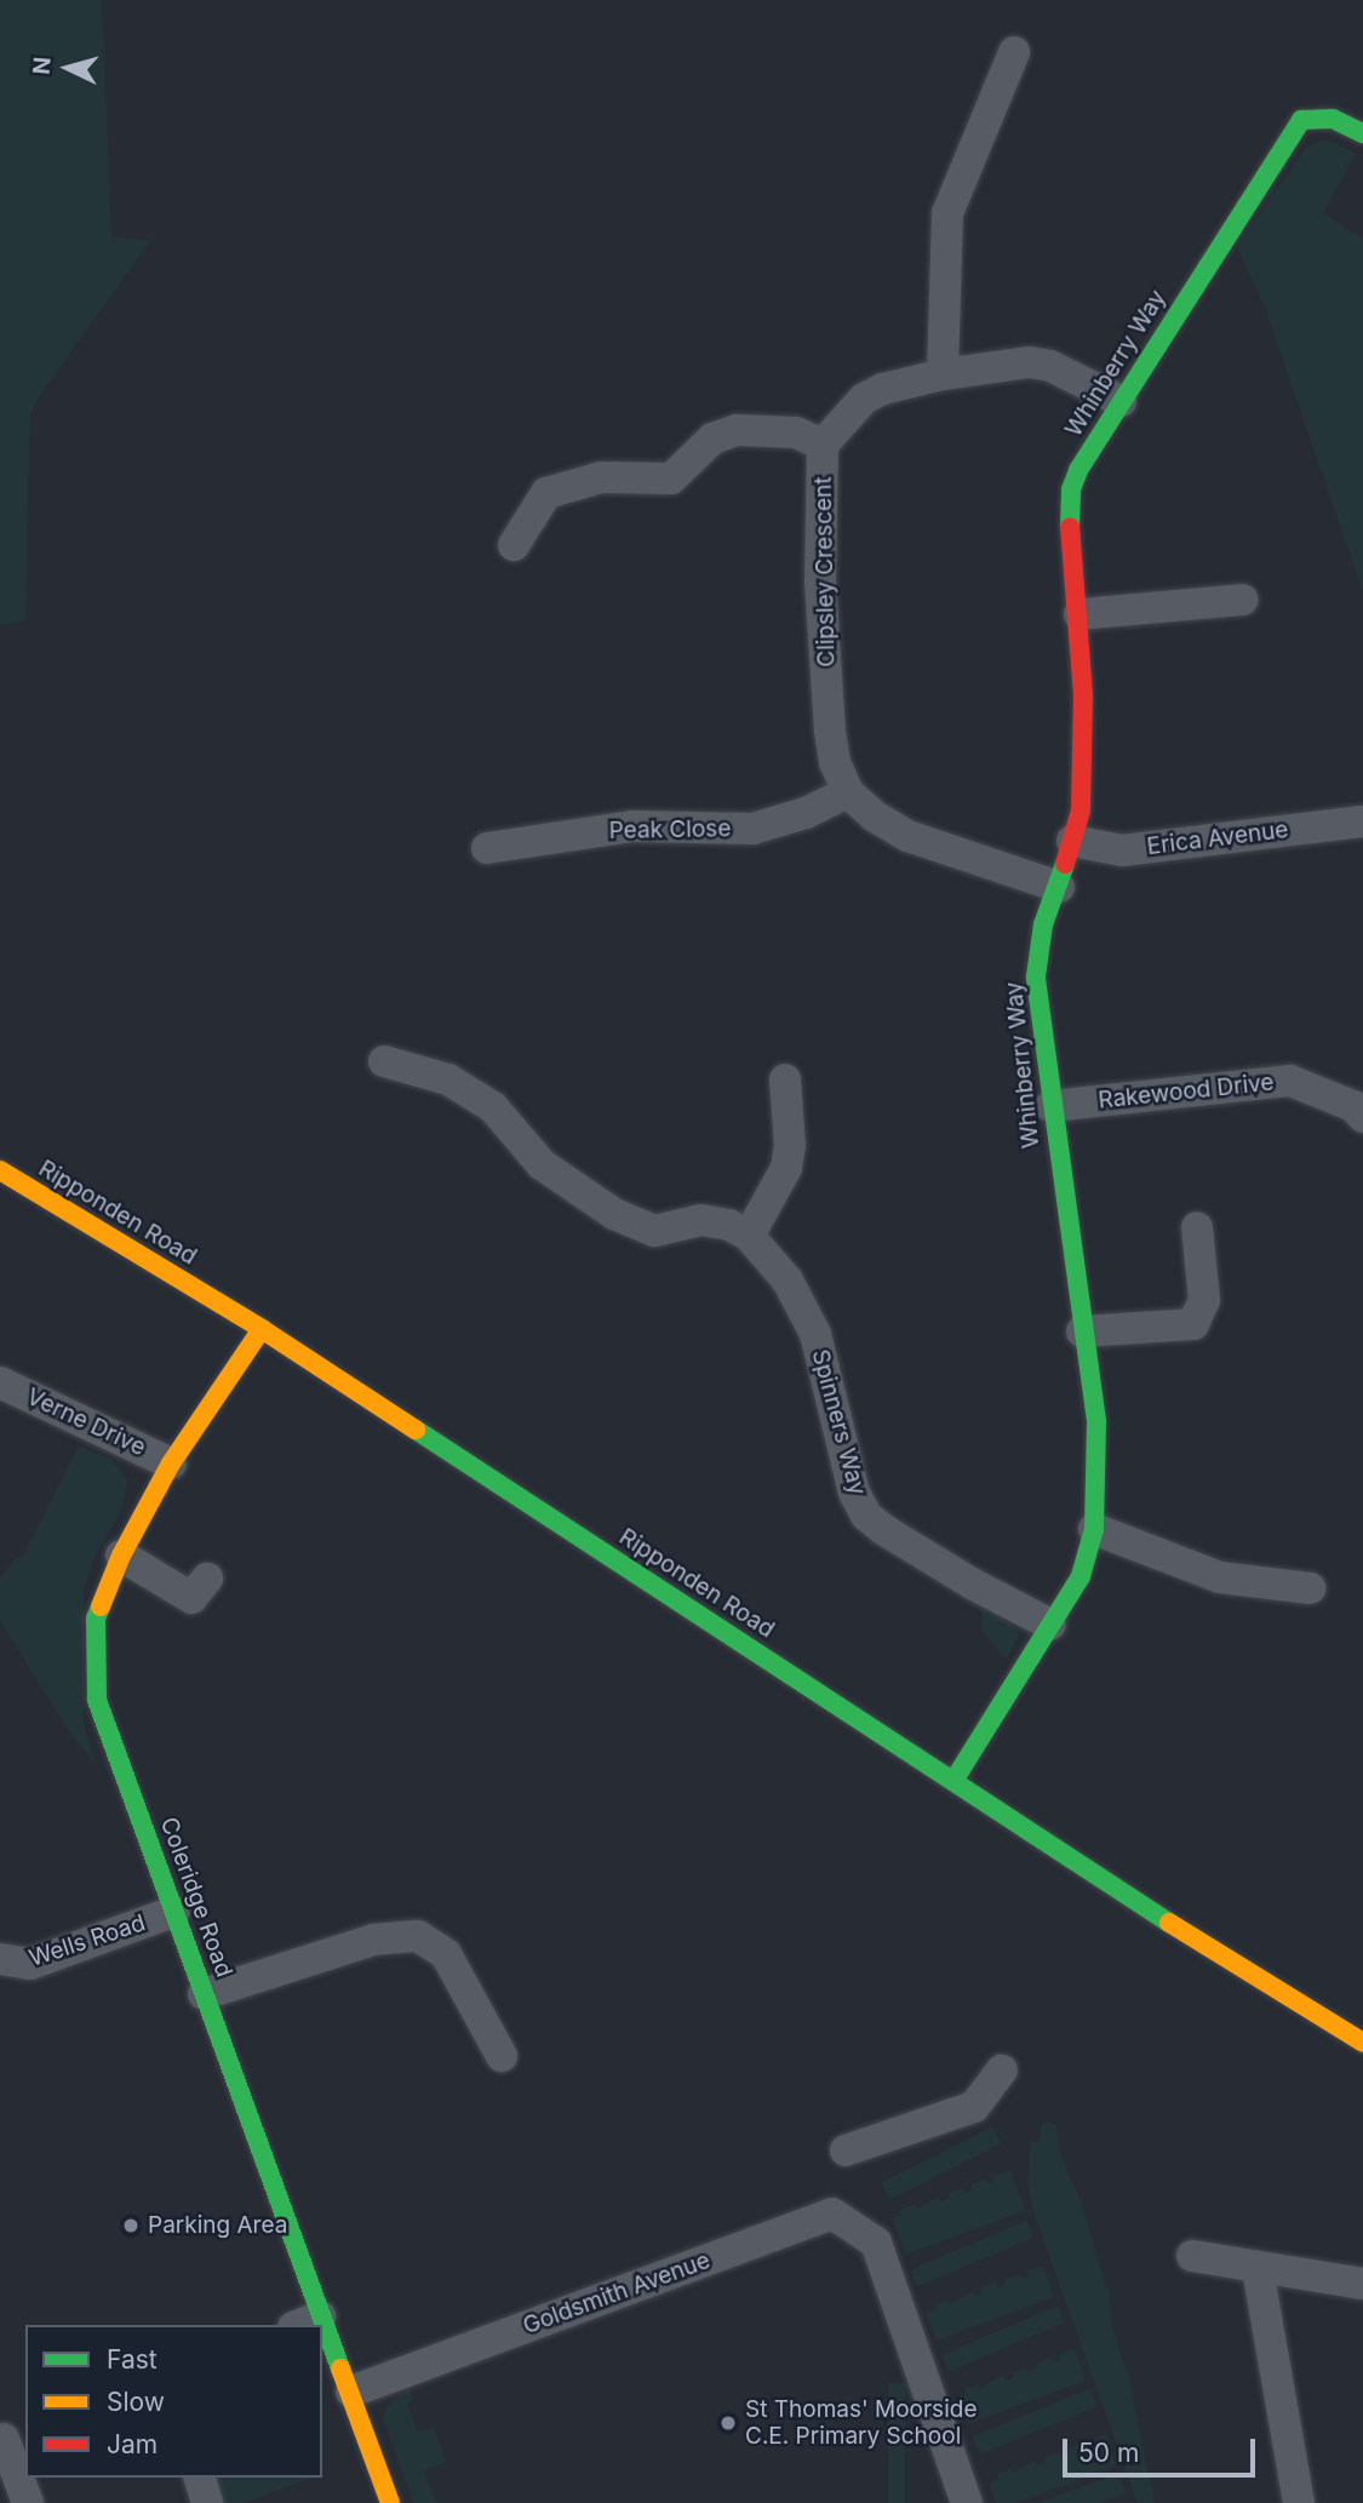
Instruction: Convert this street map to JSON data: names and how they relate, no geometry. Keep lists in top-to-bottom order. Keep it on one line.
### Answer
{"streets":{"street":["Whinberry Way","Clipsley Crescent","Peak Close","Erica Avenue","Rakewood Drive","Ripponden Road","Verne Drive","Spinners Way","Coleridge Road","Wells Road","Goldsmith Avenue"]},"crossings":[["Whinberry Way","Clipsley Crescent"],["Whinberry Way","Erica Avenue"],["Whinberry Way","Rakewood Drive"],["Whinberry Way","Ripponden Road"],["Whinberry Way","Spinners Way"],["Clipsley Crescent","Peak Close"],["Ripponden Road","Coleridge Road"],["Verne Drive","Coleridge Road"],["Coleridge Road","Wells Road"],["Coleridge Road","Goldsmith Avenue"]],"places":["Parking Area","St Thomas' Moorside C.E. Primary School"],"legend":["Fast","Slow","Jam"],"scale_bar":"50 m","north":"left"}
